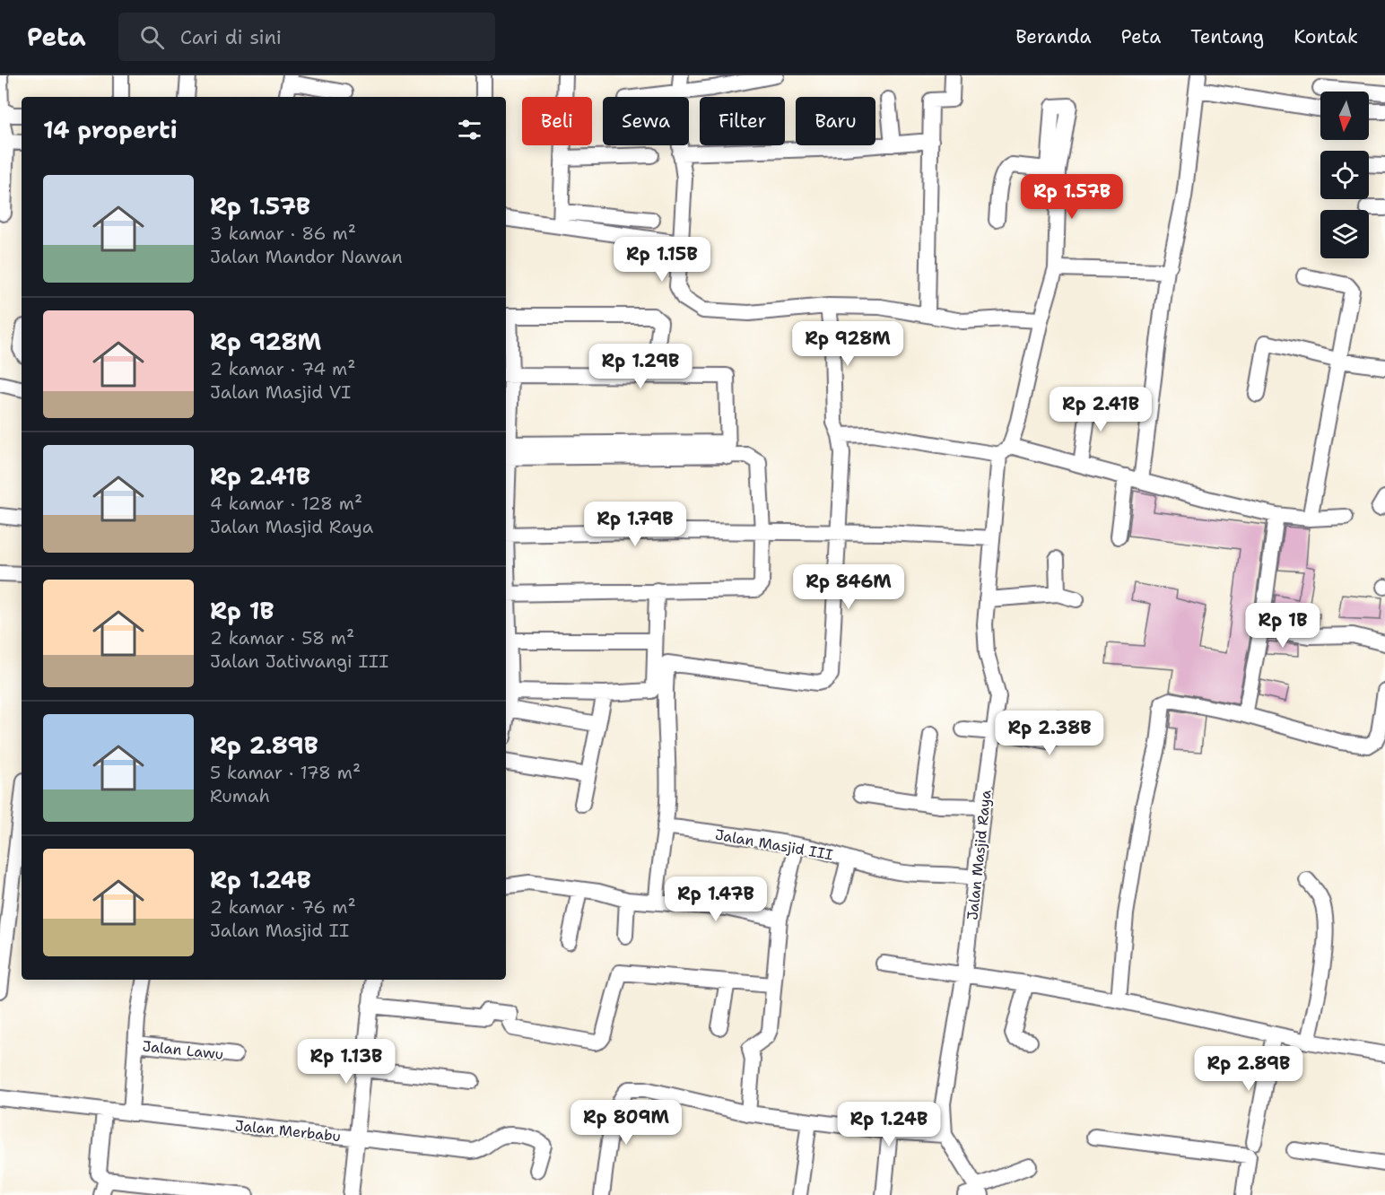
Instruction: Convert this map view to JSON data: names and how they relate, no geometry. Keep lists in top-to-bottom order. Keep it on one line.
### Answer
{"streets":{"street":["Jalan Masjid III","Jalan Masjid Raya","Jalan Lawu","Jalan Merbabu"]},"crossings":[["Jalan Masjid III","Jalan Masjid Raya"],["Jalan Lawu","Jalan Merbabu"]],"north":"bottom","page":{"header":"Peta","search":"Cari di sini","nav":["Beranda","Peta","Tentang","Kontak"],"chip":["Beli","Sewa","Filter","Baru"],"heading":"14 properti","list":[{"name":"Rp 1.57B","note":"3 kamar · 86 m² · Jalan Mandor Nawan"},{"name":"Rp 928M","note":"2 kamar · 74 m² · Jalan Masjid VI"},{"name":"Rp 2.41B","note":"4 kamar · 128 m² · Jalan Masjid Raya"},{"name":"Rp 1B","note":"2 kamar · 58 m² · Jalan Jatiwangi III"},{"name":"Rp 2.89B","note":"5 kamar · 178 m² · Rumah"},{"name":"Rp 1.24B","note":"2 kamar · 76 m² · Jalan Masjid II"}],"price":["Rp 1.57B","Rp 1.15B","Rp 928M","Rp 1.29B","Rp 2.41B","Rp 1.79B","Rp 846M","Rp 1B","Rp 2.38B","Rp 1.47B","Rp 1.13B","Rp 2.89B","Rp 809M","Rp 1.24B"]}}
